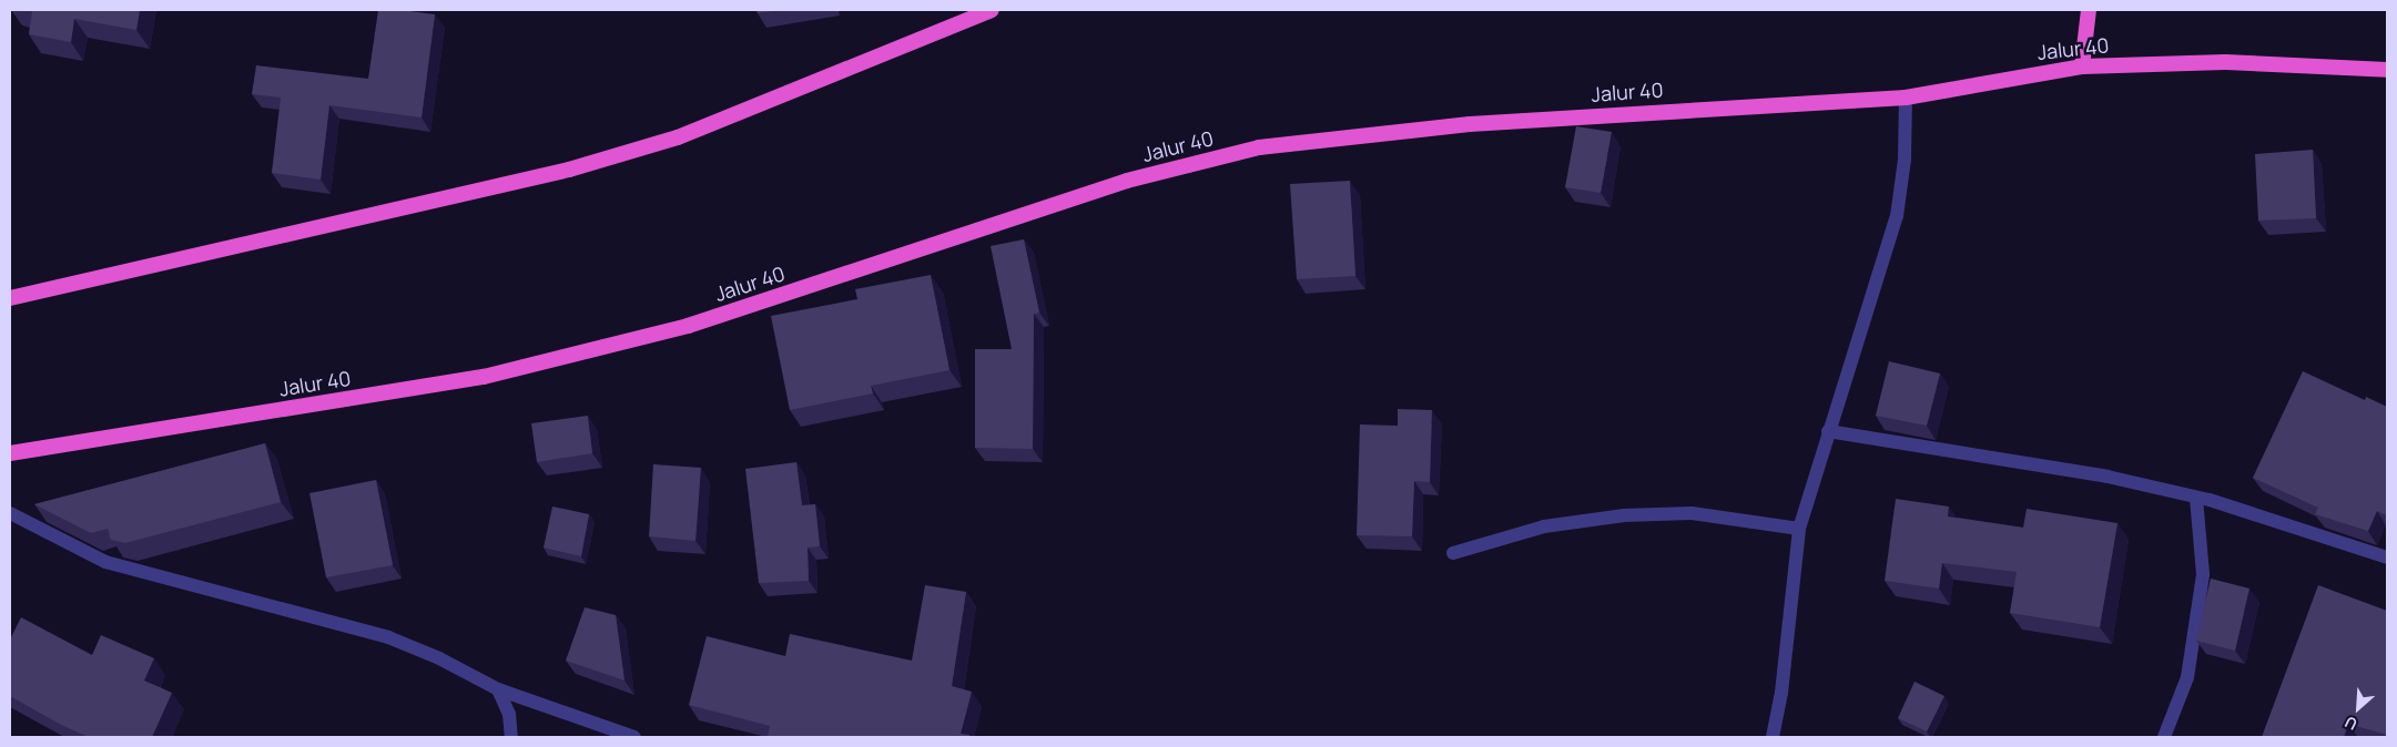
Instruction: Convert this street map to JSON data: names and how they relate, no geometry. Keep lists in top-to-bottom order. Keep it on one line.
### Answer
{"streets":{"highway":["Jalur 40"]},"north":"bottom left"}
